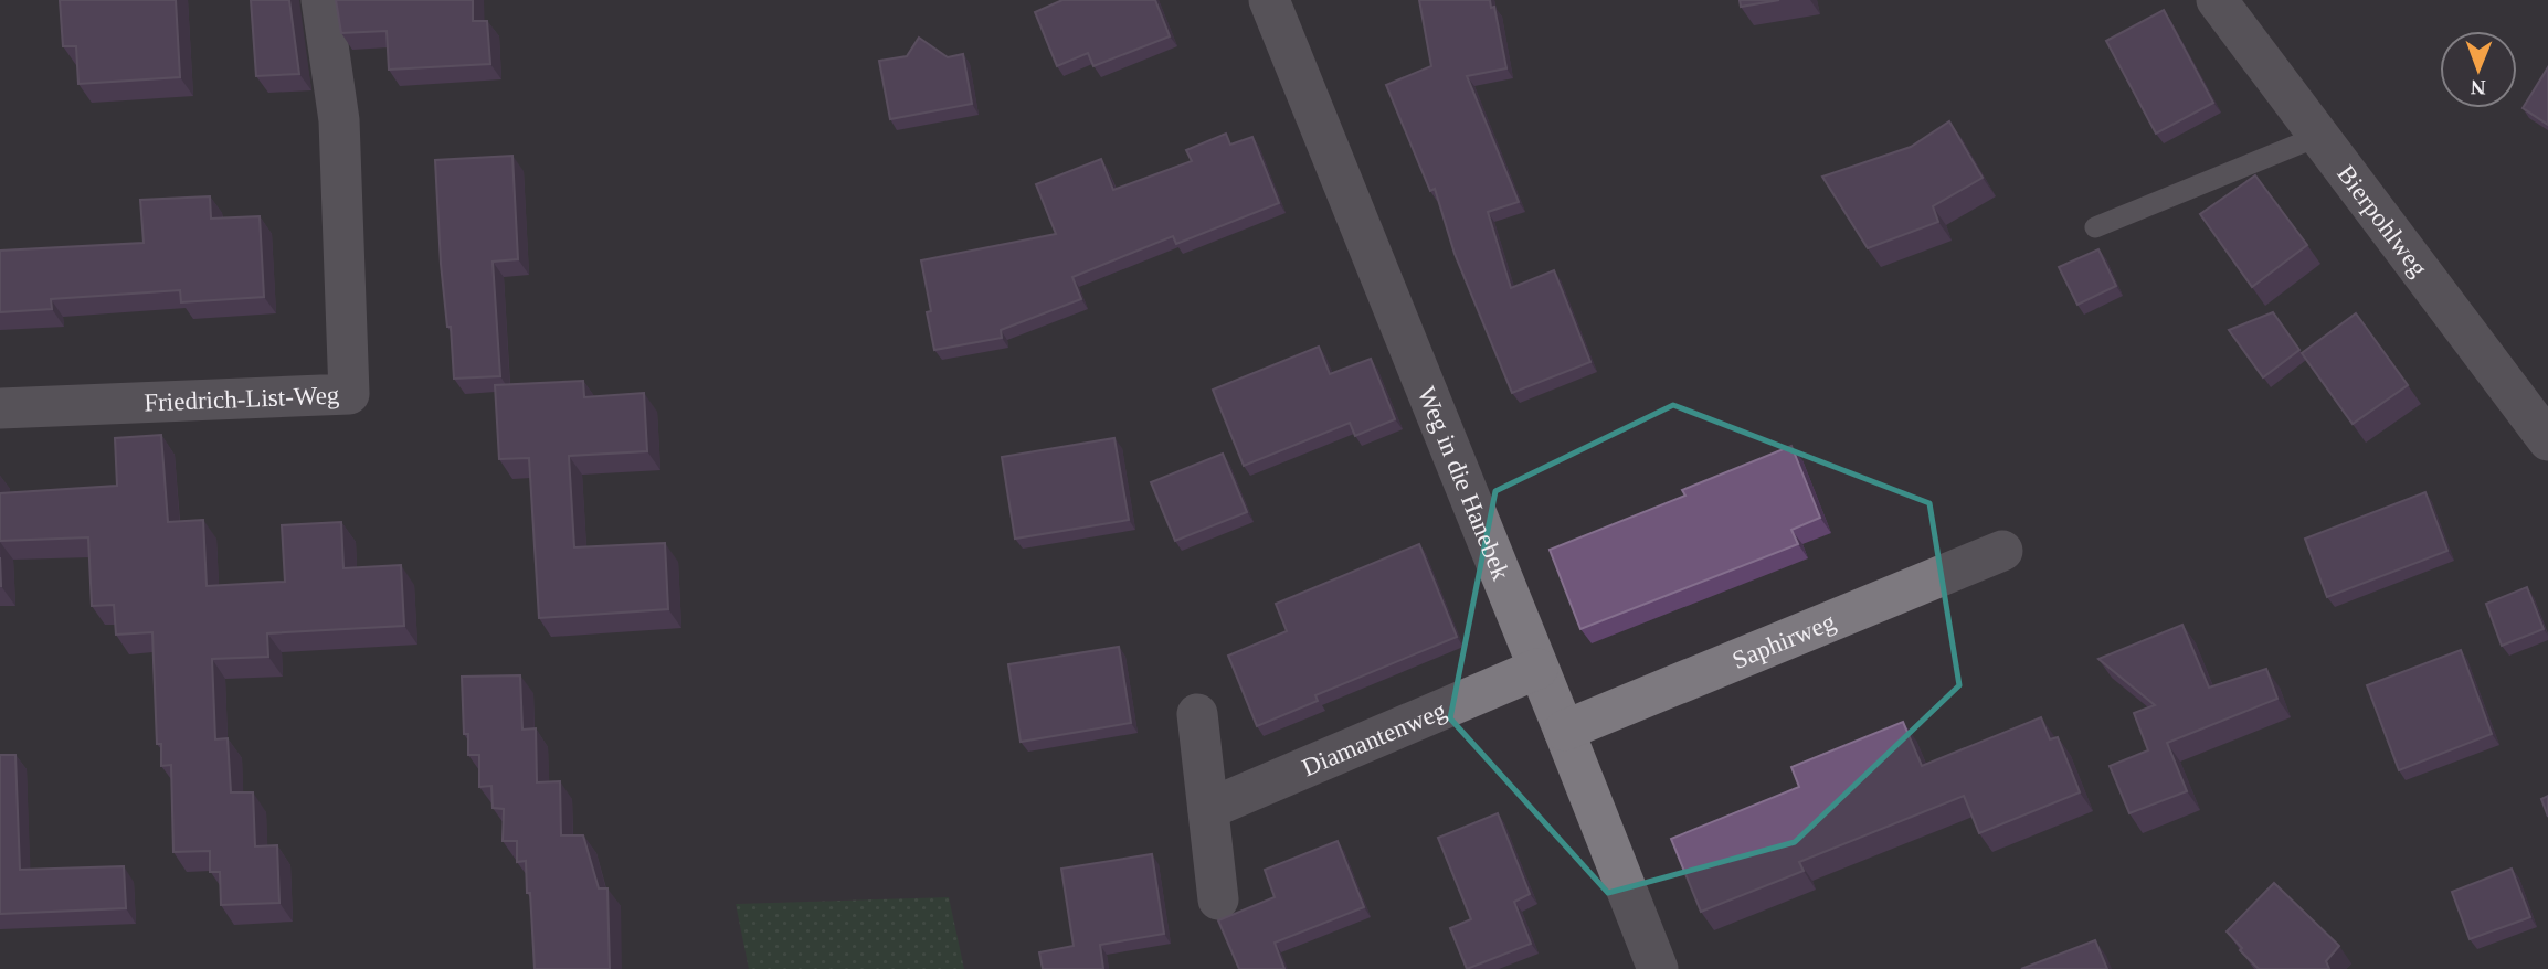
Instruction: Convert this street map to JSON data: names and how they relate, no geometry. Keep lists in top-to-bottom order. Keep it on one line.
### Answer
{"streets":{"street":["Bierpohlweg","Friedrich-List-Weg","Weg in die Hanebek","Saphirweg","Diamantenweg"]},"crossings":[["Weg in die Hanebek","Saphirweg"],["Weg in die Hanebek","Diamantenweg"]],"north":"bottom"}
